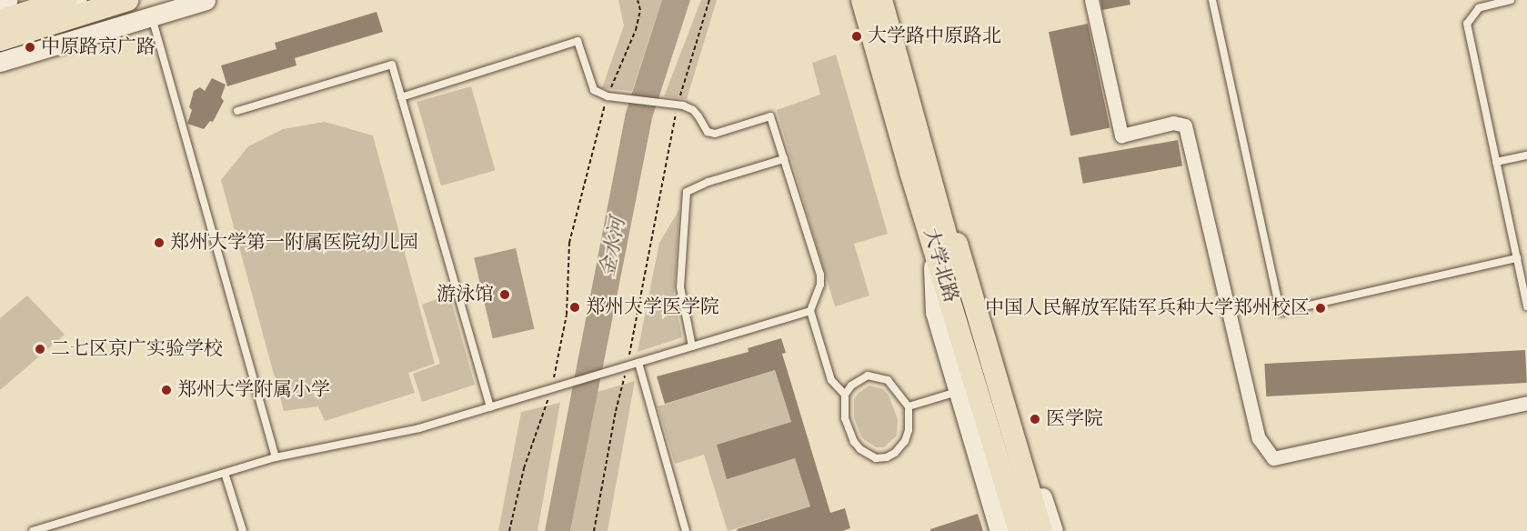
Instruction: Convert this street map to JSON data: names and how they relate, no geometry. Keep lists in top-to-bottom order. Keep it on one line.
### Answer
{"streets":{"main road":["大学北路"]},"water":["金水河"],"places":["大学路中原路北","中原路京广路","郑州大学第一附属医院幼儿园","游泳馆","郑州大学医学院","中国人民解放军陆军兵种大学郑州校区","二七区京广实验学校","郑州大学附属小学","医学院"]}
